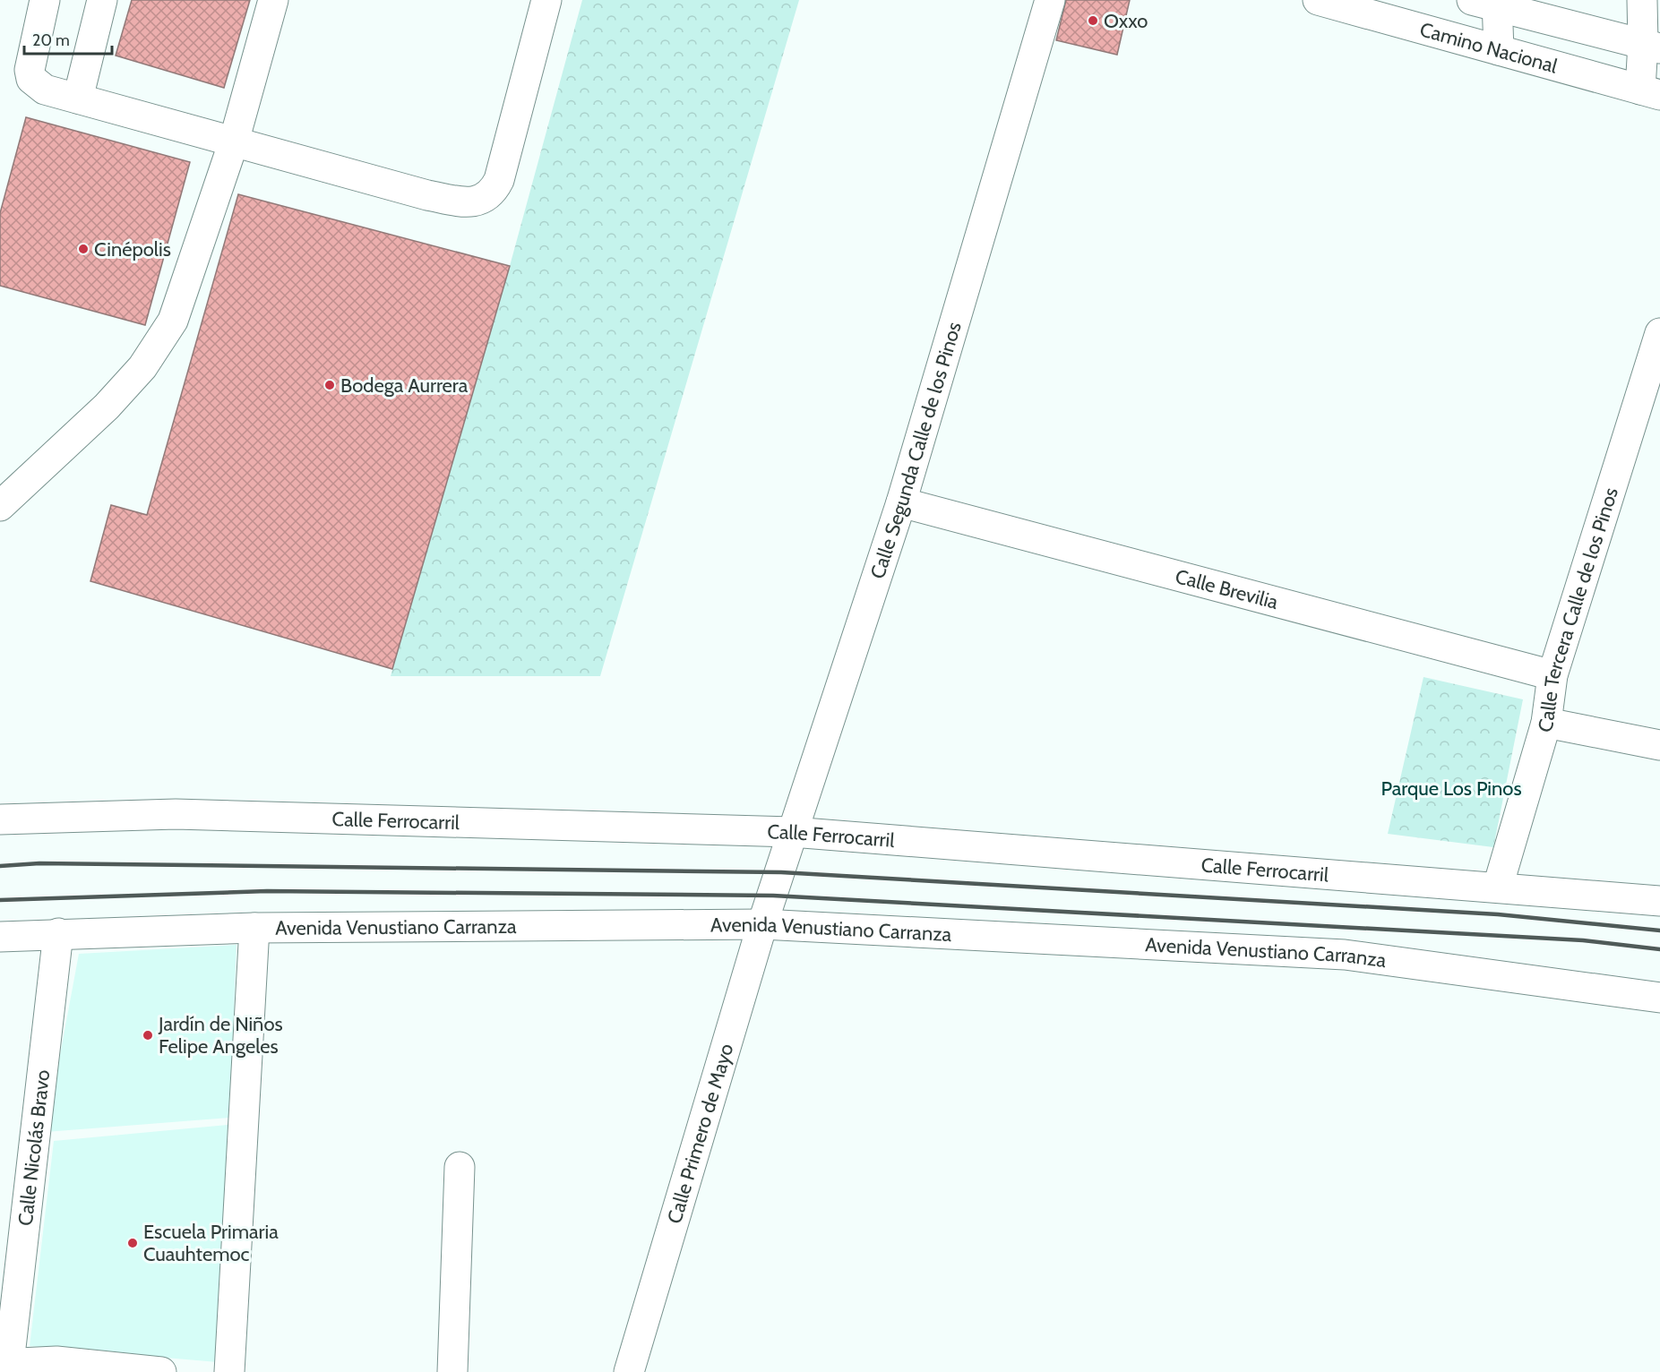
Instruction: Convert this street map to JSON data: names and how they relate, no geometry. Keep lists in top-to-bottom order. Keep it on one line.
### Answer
{"streets":{"street":["Camino Nacional","Calle Segunda Calle de los Pinos","Calle Brevilia","Calle Tercera Calle de los Pinos","Calle Ferrocarril","Avenida Venustiano Carranza","Calle Primero de Mayo","Calle Nicolás Bravo"]},"crossings":[["Calle Segunda Calle de los Pinos","Calle Brevilia"],["Calle Segunda Calle de los Pinos","Calle Ferrocarril"],["Calle Segunda Calle de los Pinos","Calle Primero de Mayo"],["Calle Brevilia","Calle Tercera Calle de los Pinos"],["Calle Tercera Calle de los Pinos","Calle Ferrocarril"],["Avenida Venustiano Carranza","Calle Primero de Mayo"],["Avenida Venustiano Carranza","Calle Nicolás Bravo"]],"parks":["Parque Los Pinos"],"places":["Oxxo","Cinépolis","Bodega Aurrera","Jardín de Niños Felipe Angeles","Escuela Primaria Cuauhtemoc"],"scale_bar":"20 m"}
